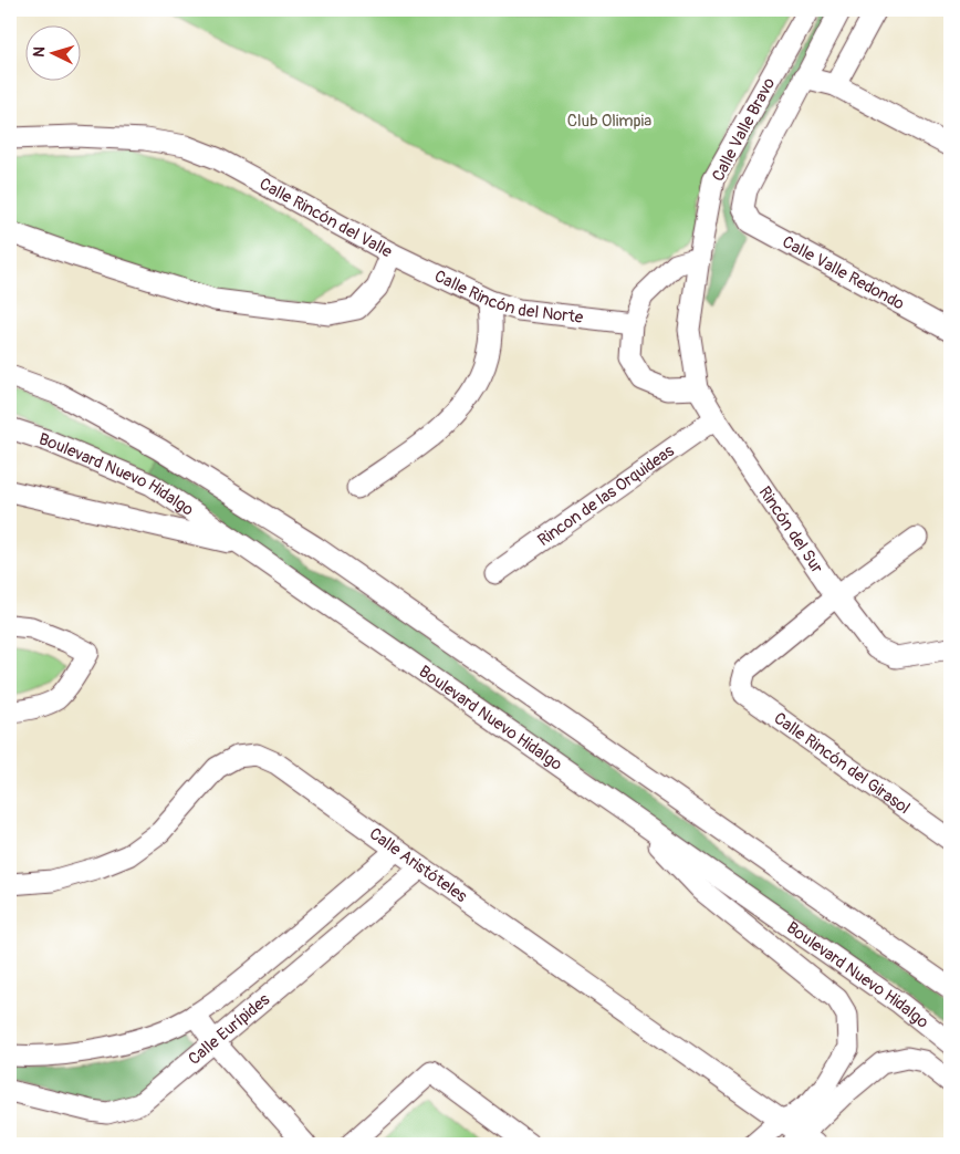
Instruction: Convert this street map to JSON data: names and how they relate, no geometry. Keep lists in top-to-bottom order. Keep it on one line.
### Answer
{"streets":{"street":["Calle Valle Bravo","Calle Rincón del Valle","Calle Valle Redondo","Calle Rincón del Norte","Boulevard Nuevo Hidalgo","Rincon de las Orquideas","Rincón del Sur","Calle Rincón del Girasol","Calle Aristóteles","Calle Eurípides"]},"crossings":[["Calle Valle Bravo","Calle Valle Redondo"],["Calle Valle Bravo","Rincón del Sur"],["Calle Rincón del Valle","Calle Rincón del Norte"],["Rincon de las Orquideas","Rincón del Sur"],["Rincón del Sur","Calle Rincón del Girasol"],["Calle Aristóteles","Calle Eurípides"]],"parks":["Club Olimpia"],"north":"left"}
